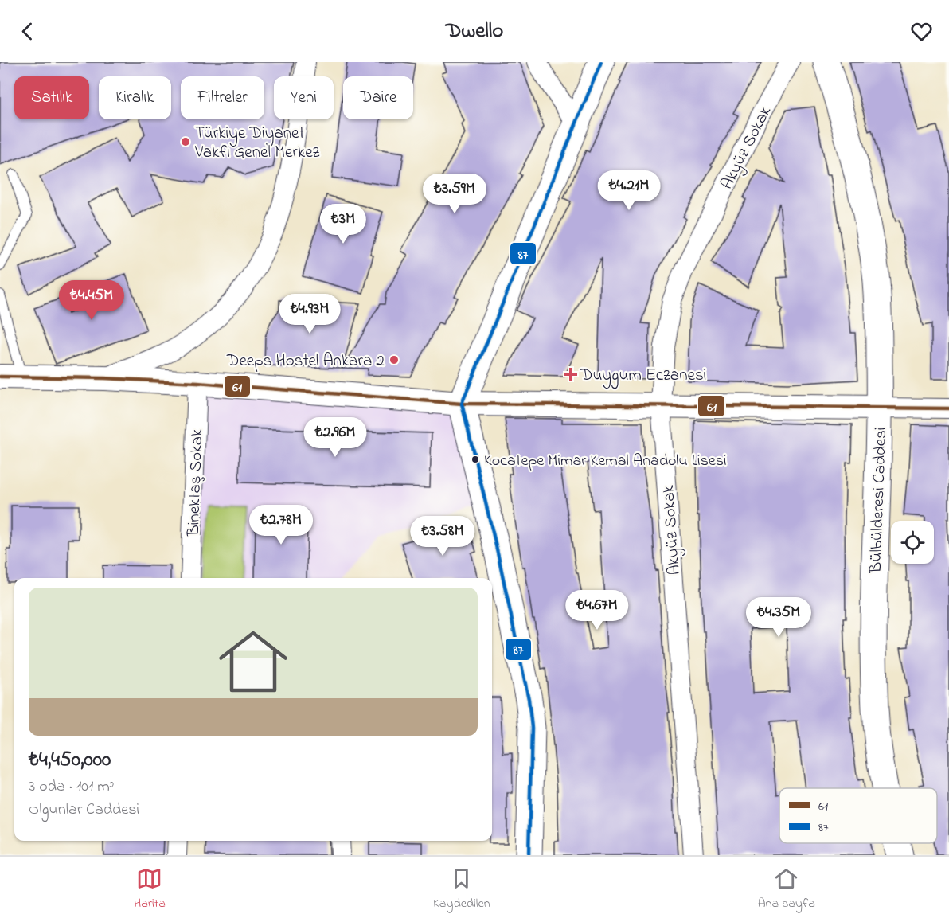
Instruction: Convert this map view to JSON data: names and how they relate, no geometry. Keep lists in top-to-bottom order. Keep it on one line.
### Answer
{"streets":{"main road":["Bülbülderesi Caddesi"],"street":["Akyüz Sokak","Binektaş Sokak"]},"places":{"other":["Türkiye Diyanet Vakfı Genel Merkez","Deeps Hostel Ankara 2","Kocatepe Mimar Kemal Anadolu Lisesi"],"health":["Duygum Eczanesi"]},"lines":["transit line 87","transit line 61"],"legend":["61","87"],"page":{"header":"Dwello","chip":["Satılık","Kiralık","Filtreler","Yeni","Daire"],"price":["₺4.21M","₺3.59M","₺3M","₺4.45M","₺4.93M","₺2.96M","₺2.78M","₺3.58M","₺4.67M","₺4.35M"],"list":[{"name":"₺4,450,000","note":"3 oda · 101 m² · Olgunlar Caddesi"}],"tabs":["Harita","Kaydedilen","Ana sayfa"]}}
